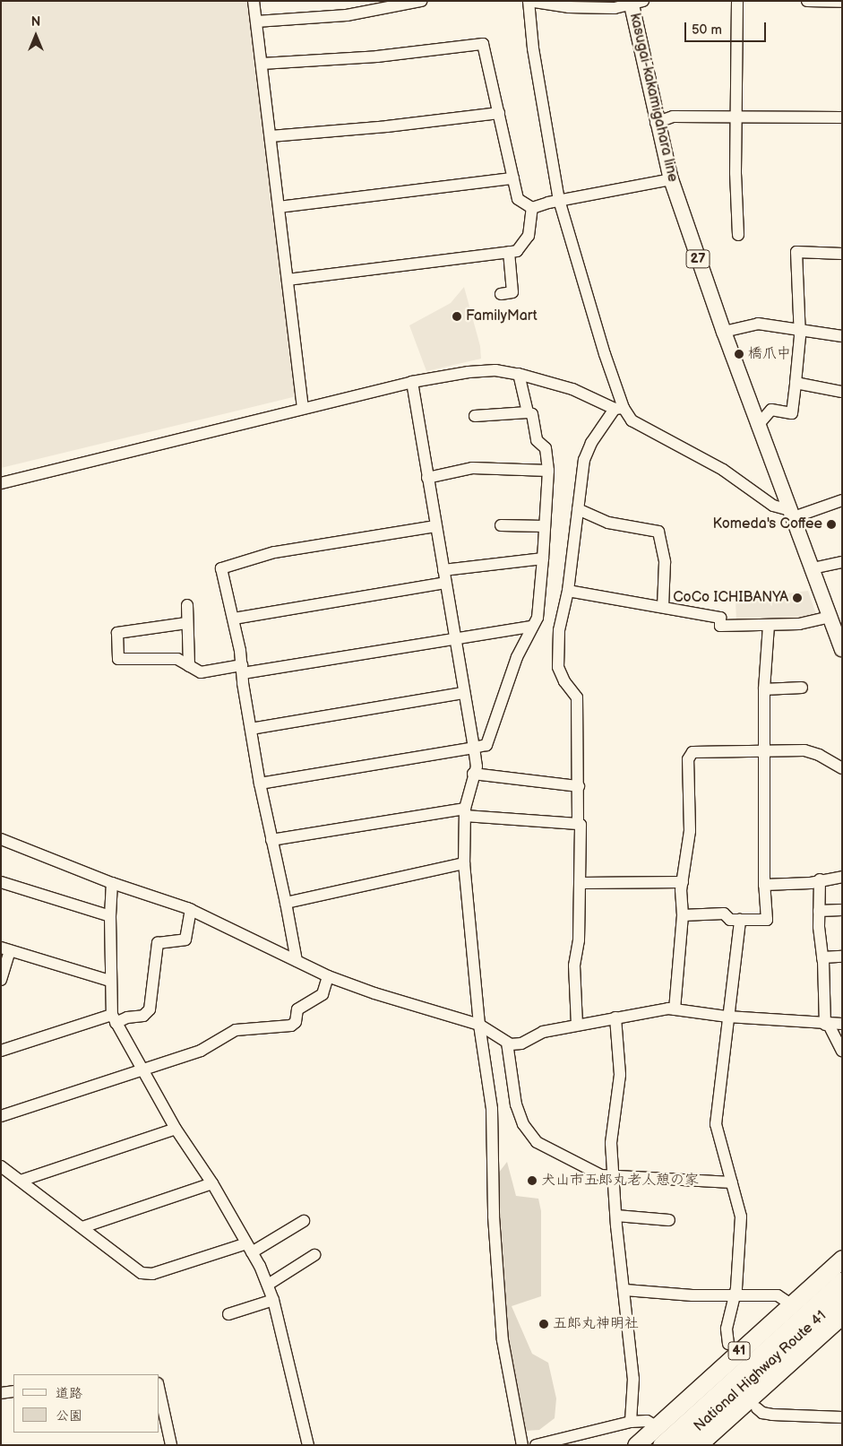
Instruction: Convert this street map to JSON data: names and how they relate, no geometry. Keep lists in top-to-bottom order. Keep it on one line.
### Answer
{"streets":{"highway":["41","National Highway Route 41"],"main road":["kasugai-kakamigahara line","27"]},"places":["FamilyMart","橋爪中","Komeda's Coffee","CoCo ICHIBANYA","犬山市五郎丸老人憩の家","五郎丸神明社"],"legend":["道路","公園"],"scale_bar":"50 m","north":"top"}
